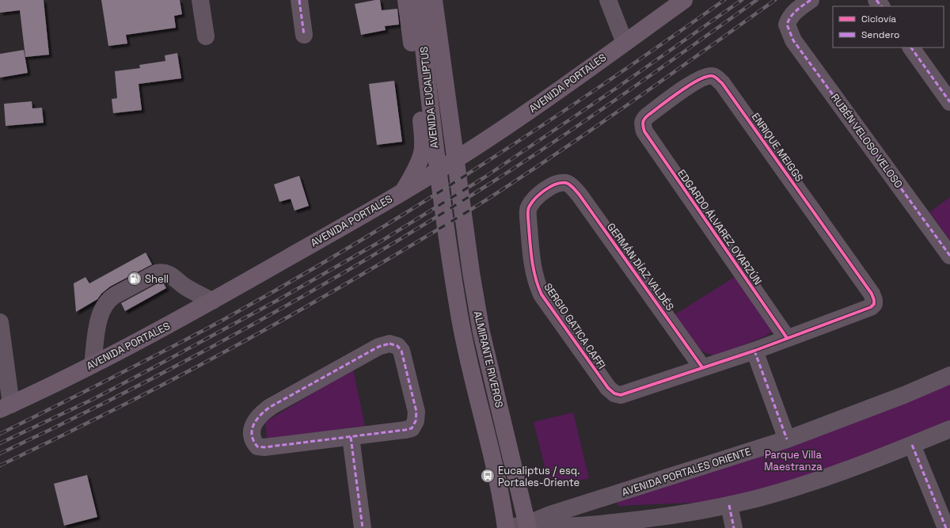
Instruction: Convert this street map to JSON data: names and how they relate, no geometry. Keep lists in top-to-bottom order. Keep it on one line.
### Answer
{"streets":{"main road":["AVENIDA PORTALES","AVENIDA EUCALIPTUS","ALMIRANTE RIVEROS"],"street":["RUBÉN VELOSO VELOSO","ENRIQUE MEIGGS","EDGARDO ÁLVAREZ OYARZÚN","GERMÁN DÍAZ VALDÉS","SERGIO GATICA CAFFI","AVENIDA PORTALES ORIENTE"]},"crossings":[["AVENIDA EUCALIPTUS","ALMIRANTE RIVEROS"],["ENRIQUE MEIGGS","EDGARDO ÁLVAREZ OYARZÚN"],["GERMÁN DÍAZ VALDÉS","SERGIO GATICA CAFFI"],["ALMIRANTE RIVEROS","AVENIDA PORTALES ORIENTE"]],"parks":["Parque Villa Maestranza"],"places":{"fuel station":["Shell"],"bus stop":["Eucaliptus / esq. Portales-Oriente"]},"legend":["Ciclovía","Sendero"]}
